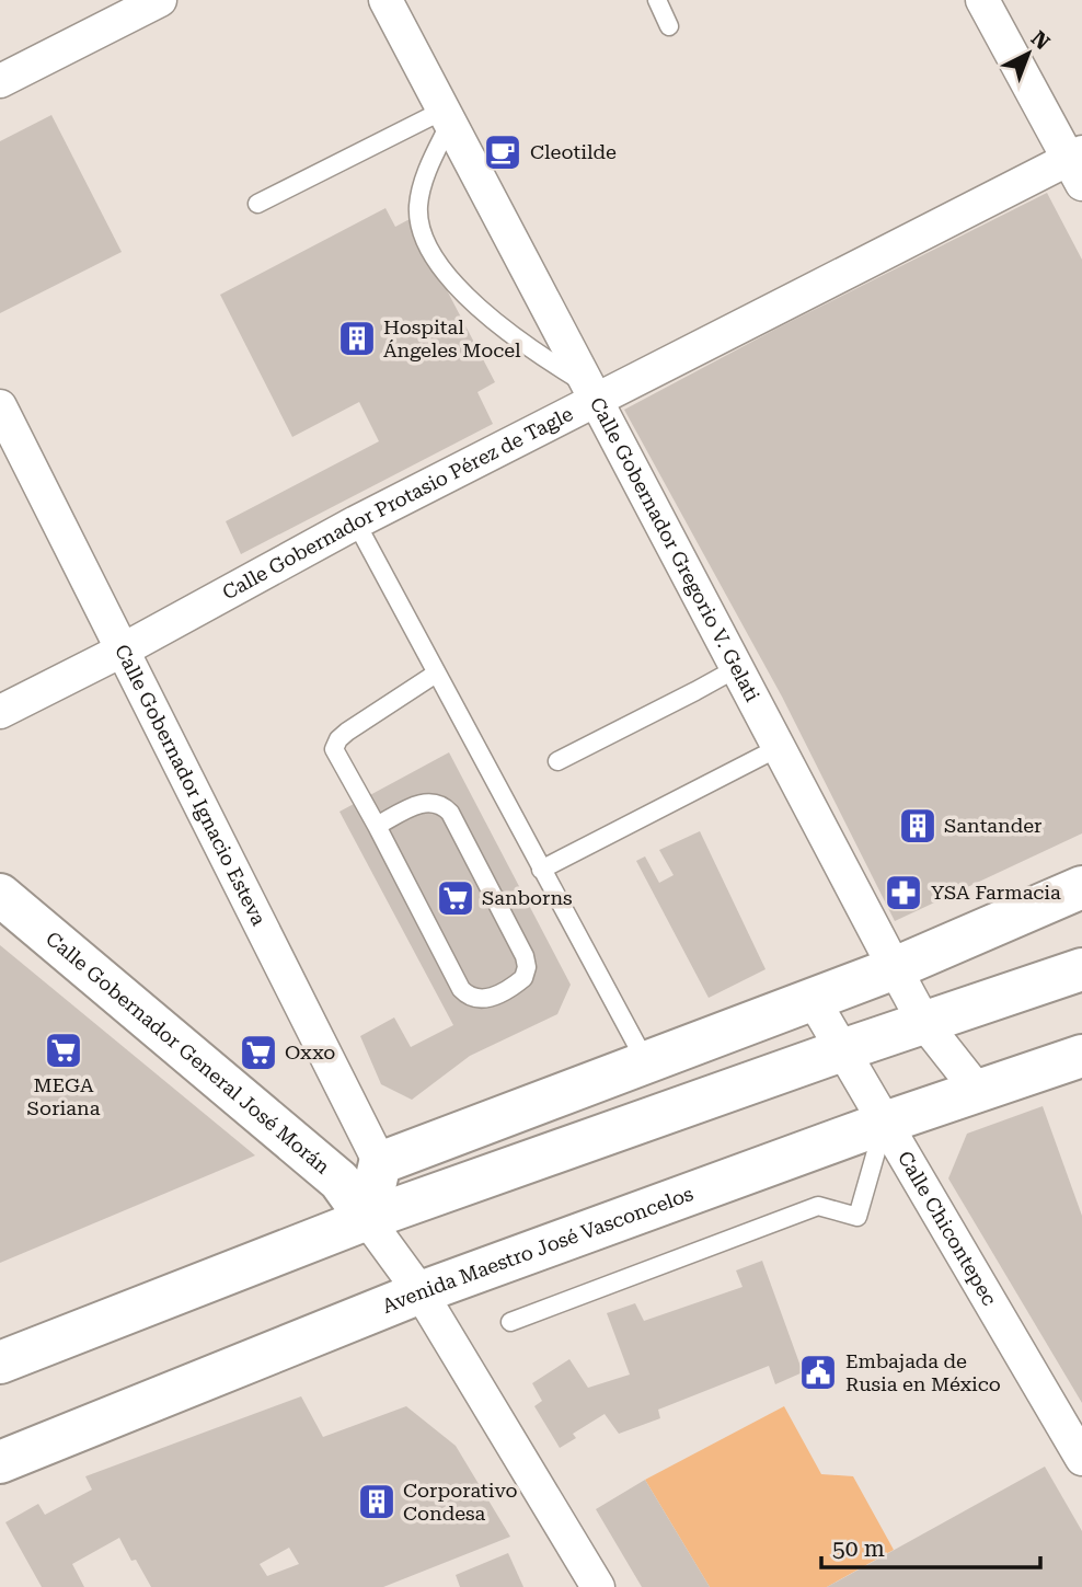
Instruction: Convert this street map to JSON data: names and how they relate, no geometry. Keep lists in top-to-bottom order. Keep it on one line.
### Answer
{"streets":{"main road":["Calle Gobernador General José Morán","Avenida Maestro José Vasconcelos"],"street":["Calle Gobernador Protasio Pérez de Tagle","Calle Gobernador Gregorio V. Gelati","Calle Gobernador Ignacio Esteva","Calle Chicontepec"]},"crossings":[["Calle Gobernador Protasio Pérez de Tagle","Calle Gobernador Gregorio V. Gelati"],["Calle Gobernador Protasio Pérez de Tagle","Calle Gobernador Ignacio Esteva"],["Calle Gobernador Gregorio V. Gelati","Avenida Maestro José Vasconcelos"],["Calle Chicontepec","Avenida Maestro José Vasconcelos"]],"places":{"cafe":["Cleotilde"],"building":["Hospital Ángeles Mocel","Santander","Corporativo Condesa"],"pharmacy":["YSA Farmacia"],"supermarket":["Sanborns","MEGA Soriana","Oxxo"],"public building":["Embajada de Rusia en México"]},"scale_bar":"50 m","north":"top right"}
